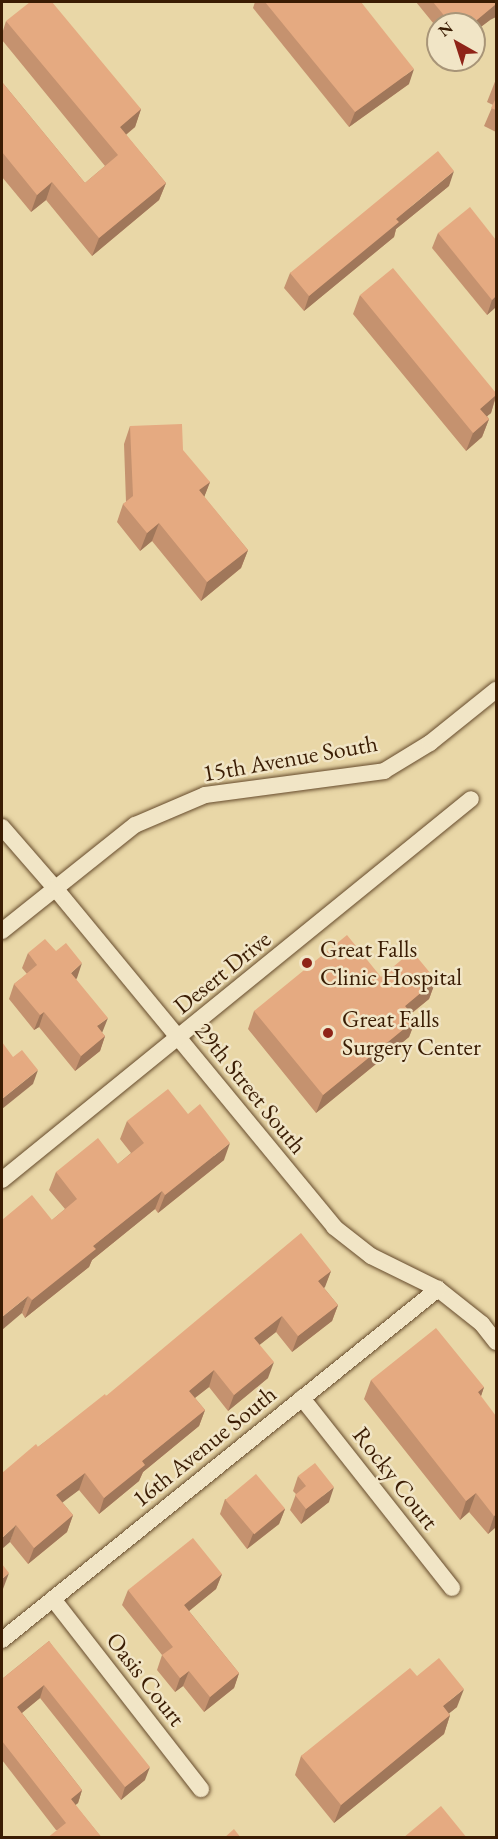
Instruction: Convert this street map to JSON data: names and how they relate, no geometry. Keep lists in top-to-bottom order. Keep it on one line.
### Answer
{"streets":{"street":["15th Avenue South","Desert Drive","29th Street South","16th Avenue South","Rocky Court","Oasis Court"]},"crossings":[["15th Avenue South","29th Street South"],["Desert Drive","29th Street South"],["29th Street South","16th Avenue South"],["16th Avenue South","Rocky Court"],["16th Avenue South","Oasis Court"]],"places":["Great Falls Clinic Hospital","Great Falls Surgery Center"],"north":"top left"}
